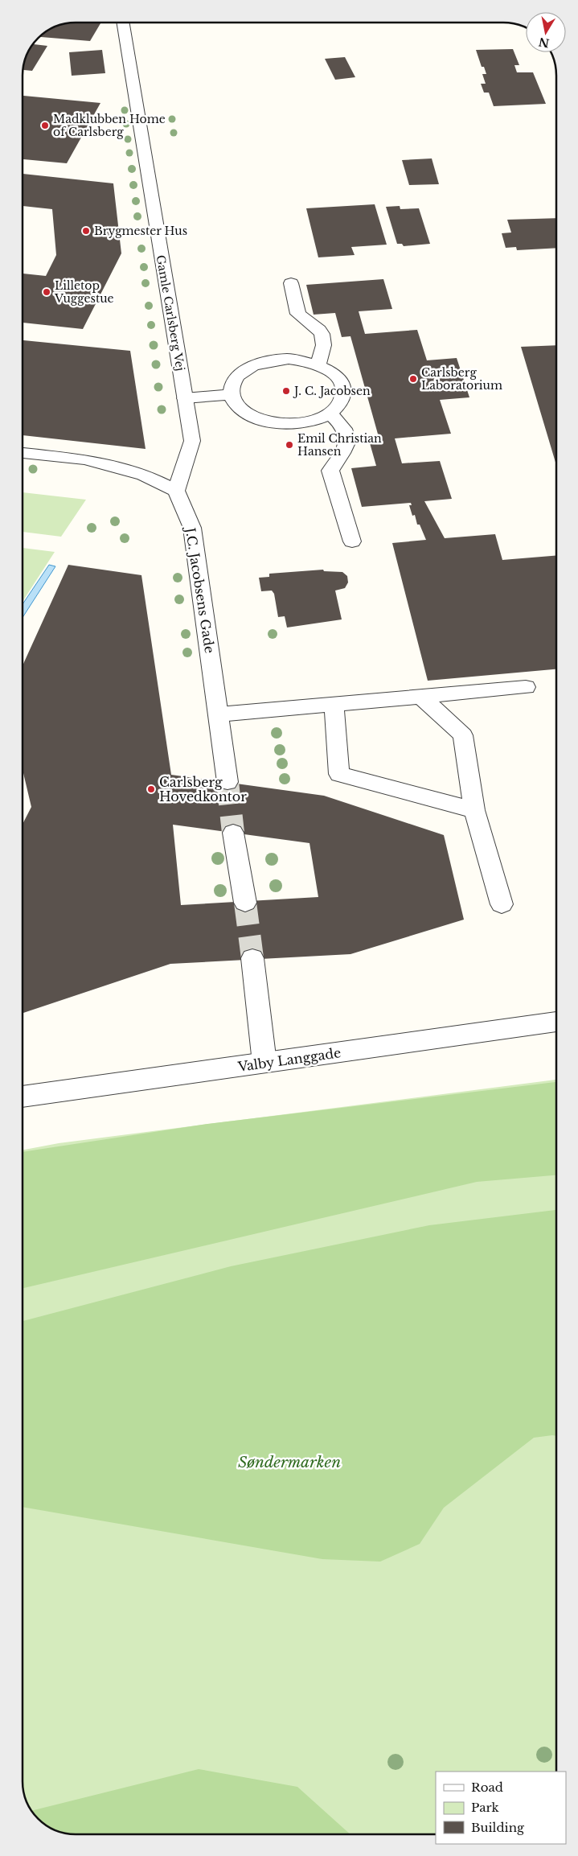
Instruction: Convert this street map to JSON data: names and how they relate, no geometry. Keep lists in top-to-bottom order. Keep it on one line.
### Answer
{"streets":{"street":["Gamle Carlsberg Vej","J.C. Jacobsens Gade","Valby Langgade"]},"crossings":[["Gamle Carlsberg Vej","J.C. Jacobsens Gade"]],"parks":["Søndermarken"],"places":["Madklubben Home of Carlsberg","Brygmester Hus","Lilletop Vuggestue","Carlsberg Laboratorium","J. C. Jacobsen","Emil Christian Hansen","Carlsberg Hovedkontor"],"legend":["Road","Park","Building"],"north":"bottom"}
